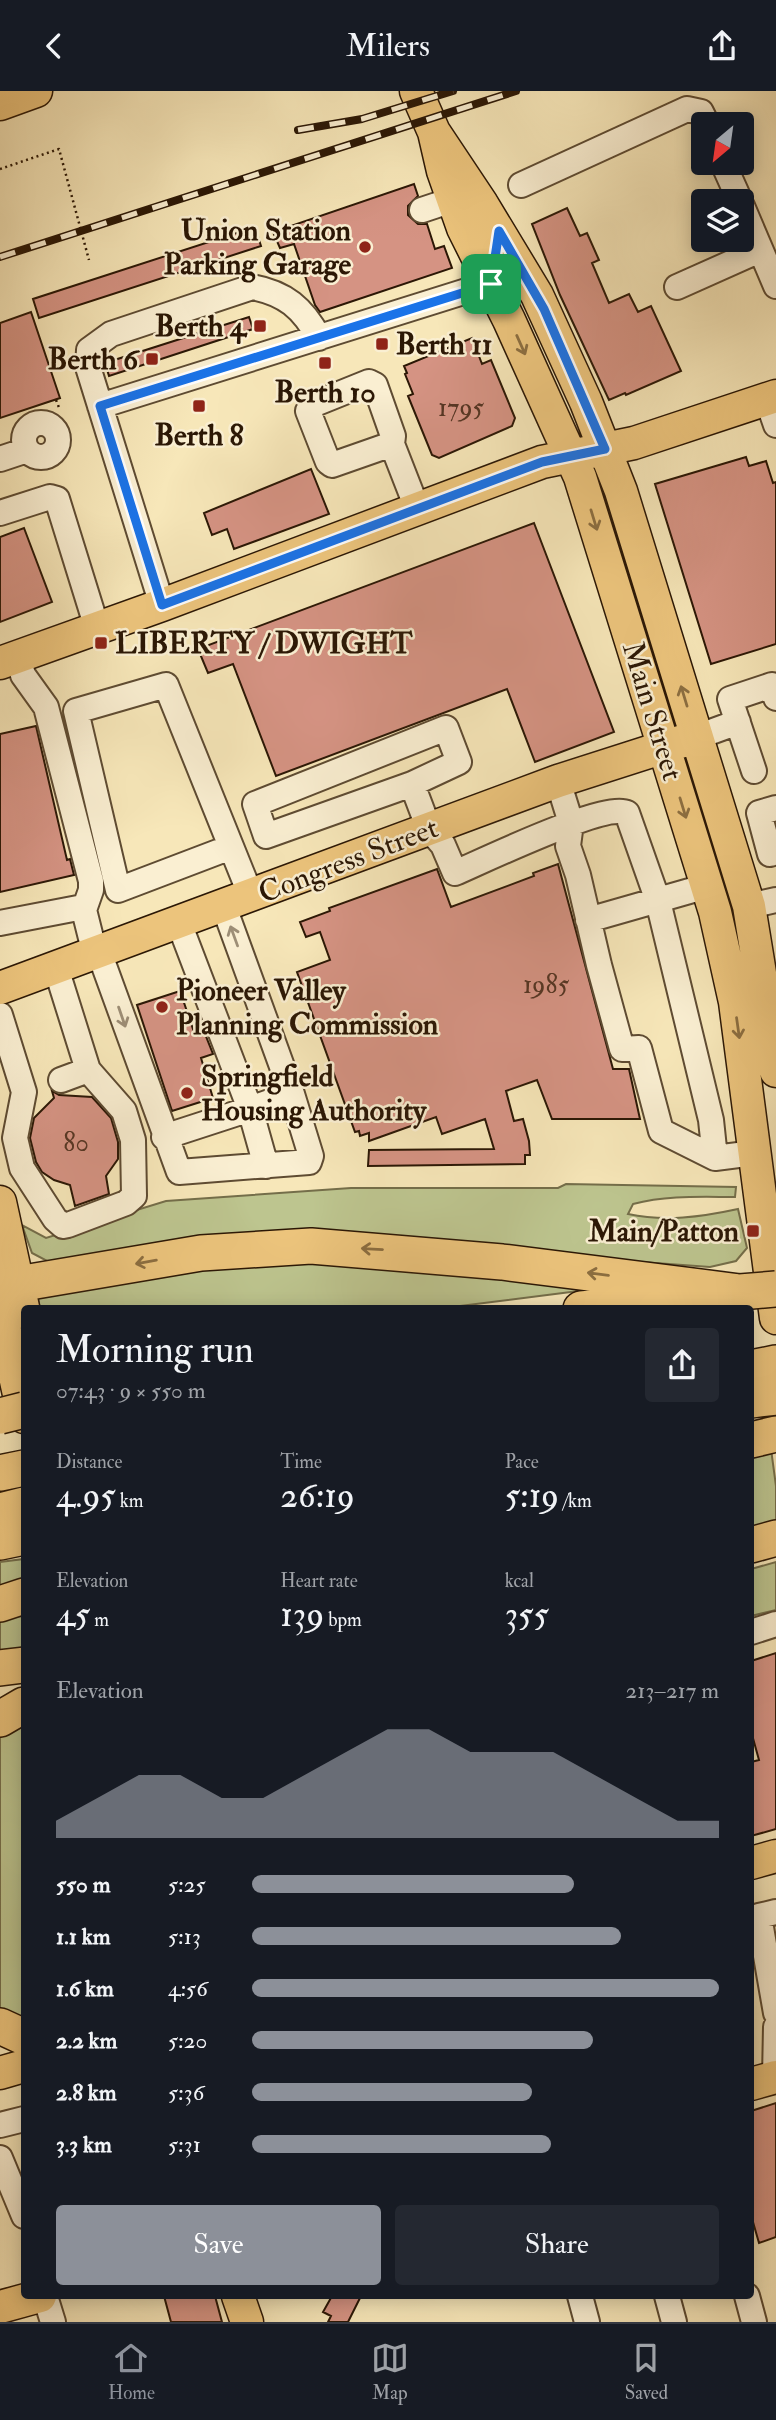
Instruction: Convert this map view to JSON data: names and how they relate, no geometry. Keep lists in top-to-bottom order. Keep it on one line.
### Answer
{"streets":{"main road":["Main Street","Congress Street"]},"crossings":[["Main Street","Congress Street"]],"places":{"other":["Union Station Parking Garage","Pioneer Valley Planning Commission","Springfield Housing Authority"],"transit":["Berth 4","Berth 11","Berth 6","Berth 10","Berth 8","LIBERTY / DWIGHT","Main/Patton"]},"house_numbers":["1795","1985","80"],"north":"bottom left","page":{"header":"Milers","heading":["Morning run","07:43 · 9 × 550 m"],"stats":[["Distance","4.95 km"],["Time","26:19"],["Pace","5:19 /km"],["Elevation","45 m"],["Heart rate","139 bpm"],["kcal","355"]],"chart":["Elevation","213–217 m"],"list":[{"name":"550 m","note":"5:25"},{"name":"1.1 km","note":"5:13"},{"name":"1.6 km","note":"4:56"},{"name":"2.2 km","note":"5:20"},{"name":"2.8 km","note":"5:36"},{"name":"3.3 km","note":"5:31"}],"buttons":["Save","Share"],"tabs":["Home","Map","Saved"]}}
